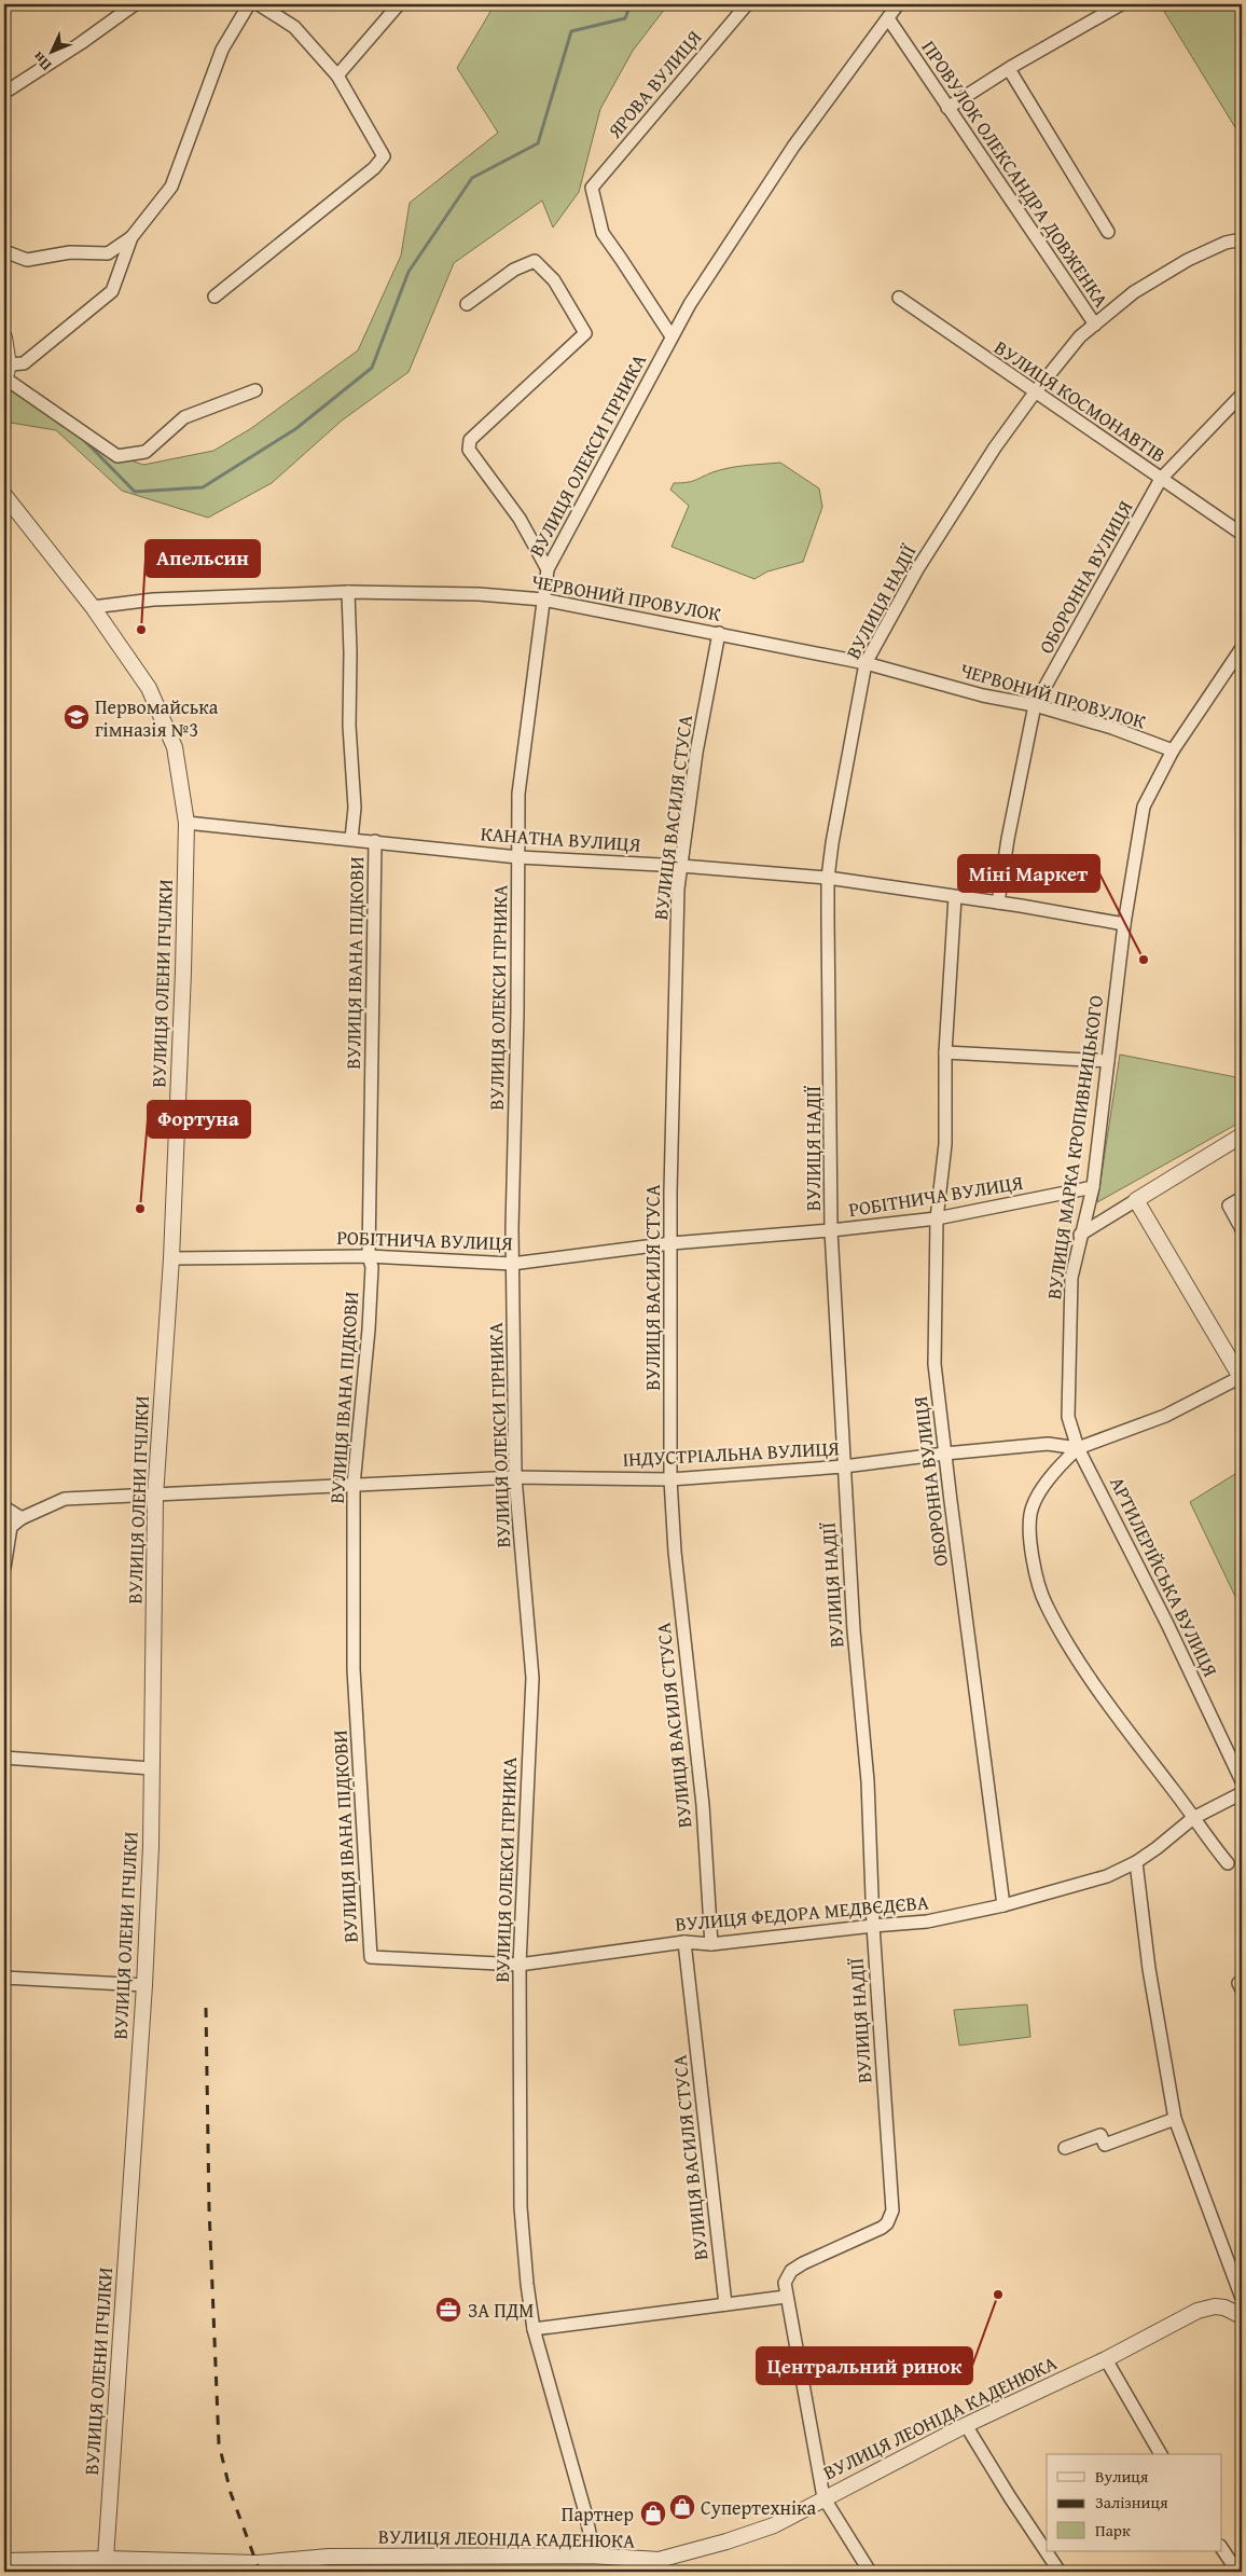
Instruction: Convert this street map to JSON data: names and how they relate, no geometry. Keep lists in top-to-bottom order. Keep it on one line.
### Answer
{"streets":{"street":["ЯРОВА ВУЛИЦЯ","ПРОВУЛОК ОЛЕКСАНДРА ДОВЖЕНКА","ВУЛИЦЯ КОСМОНАВТІВ","ВУЛИЦЯ ОЛЕКСИ ГІРНИКА","ОБОРОННА ВУЛИЦЯ","ЧЕРВОНИЙ ПРОВУЛОК","ВУЛИЦЯ НАДІЇ","ВУЛИЦЯ ВАСИЛЯ СТУСА","КАНАТНА ВУЛИЦЯ","ВУЛИЦЯ ІВАНА ПІДКОВИ","ВУЛИЦЯ ОЛЕНИ ПЧІЛКИ","ВУЛИЦЯ МАРКА КРОПИВНИЦЬКОГО","РОБІТНИЧА ВУЛИЦЯ","ІНДУСТРІАЛЬНА ВУЛИЦЯ","АРТИЛЕРІЙСЬКА ВУЛИЦЯ","ВУЛИЦЯ ФЕДОРА МЕДВЄДЄВА","ВУЛИЦЯ ЛЕОНІДА КАДЕНЮКА"]},"crossings":[["ЯРОВА ВУЛИЦЯ","ВУЛИЦЯ ОЛЕКСИ ГІРНИКА"],["ПРОВУЛОК ОЛЕКСАНДРА ДОВЖЕНКА","ВУЛИЦЯ ОЛЕКСИ ГІРНИКА"],["ПРОВУЛОК ОЛЕКСАНДРА ДОВЖЕНКА","ВУЛИЦЯ НАДІЇ"],["ВУЛИЦЯ КОСМОНАВТІВ","ОБОРОННА ВУЛИЦЯ"],["ВУЛИЦЯ КОСМОНАВТІВ","ВУЛИЦЯ НАДІЇ"],["ВУЛИЦЯ ОЛЕКСИ ГІРНИКА","ЧЕРВОНИЙ ПРОВУЛОК"],["ВУЛИЦЯ ОЛЕКСИ ГІРНИКА","КАНАТНА ВУЛИЦЯ"],["ВУЛИЦЯ ОЛЕКСИ ГІРНИКА","РОБІТНИЧА ВУЛИЦЯ"],["ВУЛИЦЯ ОЛЕКСИ ГІРНИКА","ІНДУСТРІАЛЬНА ВУЛИЦЯ"],["ВУЛИЦЯ ОЛЕКСИ ГІРНИКА","ВУЛИЦЯ ФЕДОРА МЕДВЄДЄВА"],["ВУЛИЦЯ ОЛЕКСИ ГІРНИКА","ВУЛИЦЯ ЛЕОНІДА КАДЕНЮКА"],["ОБОРОННА ВУЛИЦЯ","ЧЕРВОНИЙ ПРОВУЛОК"],["ОБОРОННА ВУЛИЦЯ","КАНАТНА ВУЛИЦЯ"],["ОБОРОННА ВУЛИЦЯ","РОБІТНИЧА ВУЛИЦЯ"],["ОБОРОННА ВУЛИЦЯ","ІНДУСТРІАЛЬНА ВУЛИЦЯ"],["ОБОРОННА ВУЛИЦЯ","ВУЛИЦЯ ФЕДОРА МЕДВЄДЄВА"],["ЧЕРВОНИЙ ПРОВУЛОК","ВУЛИЦЯ НАДІЇ"],["ЧЕРВОНИЙ ПРОВУЛОК","ВУЛИЦЯ ВАСИЛЯ СТУСА"],["ЧЕРВОНИЙ ПРОВУЛОК","ВУЛИЦЯ ІВАНА ПІДКОВИ"],["ЧЕРВОНИЙ ПРОВУЛОК","ВУЛИЦЯ ОЛЕНИ ПЧІЛКИ"],["ЧЕРВОНИЙ ПРОВУЛОК","ВУЛИЦЯ МАРКА КРОПИВНИЦЬКОГО"],["ВУЛИЦЯ НАДІЇ","КАНАТНА ВУЛИЦЯ"],["ВУЛИЦЯ НАДІЇ","РОБІТНИЧА ВУЛИЦЯ"],["ВУЛИЦЯ НАДІЇ","ІНДУСТРІАЛЬНА ВУЛИЦЯ"],["ВУЛИЦЯ НАДІЇ","ВУЛИЦЯ ФЕДОРА МЕДВЄДЄВА"],["ВУЛИЦЯ ВАСИЛЯ СТУСА","КАНАТНА ВУЛИЦЯ"],["ВУЛИЦЯ ВАСИЛЯ СТУСА","РОБІТНИЧА ВУЛИЦЯ"],["ВУЛИЦЯ ВАСИЛЯ СТУСА","ІНДУСТРІАЛЬНА ВУЛИЦЯ"],["ВУЛИЦЯ ВАСИЛЯ СТУСА","ВУЛИЦЯ ФЕДОРА МЕДВЄДЄВА"],["КАНАТНА ВУЛИЦЯ","ВУЛИЦЯ ІВАНА ПІДКОВИ"],["КАНАТНА ВУЛИЦЯ","ВУЛИЦЯ ОЛЕНИ ПЧІЛКИ"],["КАНАТНА ВУЛИЦЯ","ВУЛИЦЯ МАРКА КРОПИВНИЦЬКОГО"],["ВУЛИЦЯ ІВАНА ПІДКОВИ","РОБІТНИЧА ВУЛИЦЯ"],["ВУЛИЦЯ ІВАНА ПІДКОВИ","ІНДУСТРІАЛЬНА ВУЛИЦЯ"],["ВУЛИЦЯ ІВАНА ПІДКОВИ","ВУЛИЦЯ ФЕДОРА МЕДВЄДЄВА"],["ВУЛИЦЯ ОЛЕНИ ПЧІЛКИ","РОБІТНИЧА ВУЛИЦЯ"],["ВУЛИЦЯ ОЛЕНИ ПЧІЛКИ","ІНДУСТРІАЛЬНА ВУЛИЦЯ"],["ВУЛИЦЯ ОЛЕНИ ПЧІЛКИ","ВУЛИЦЯ ЛЕОНІДА КАДЕНЮКА"],["ВУЛИЦЯ МАРКА КРОПИВНИЦЬКОГО","РОБІТНИЧА ВУЛИЦЯ"],["ВУЛИЦЯ МАРКА КРОПИВНИЦЬКОГО","ІНДУСТРІАЛЬНА ВУЛИЦЯ"],["ВУЛИЦЯ МАРКА КРОПИВНИЦЬКОГО","АРТИЛЕРІЙСЬКА ВУЛИЦЯ"],["ІНДУСТРІАЛЬНА ВУЛИЦЯ","АРТИЛЕРІЙСЬКА ВУЛИЦЯ"]],"places":{"other":["Апельсин","Міні Маркет","Фортуна","Центральний ринок"],"school or university":["Первомайська гімназія №3"],"office":["ЗА ПДМ"],"shop":["Супертехніка","Партнер"]},"legend":["Вулиця","Залізниця","Парк"],"north":"bottom left"}
